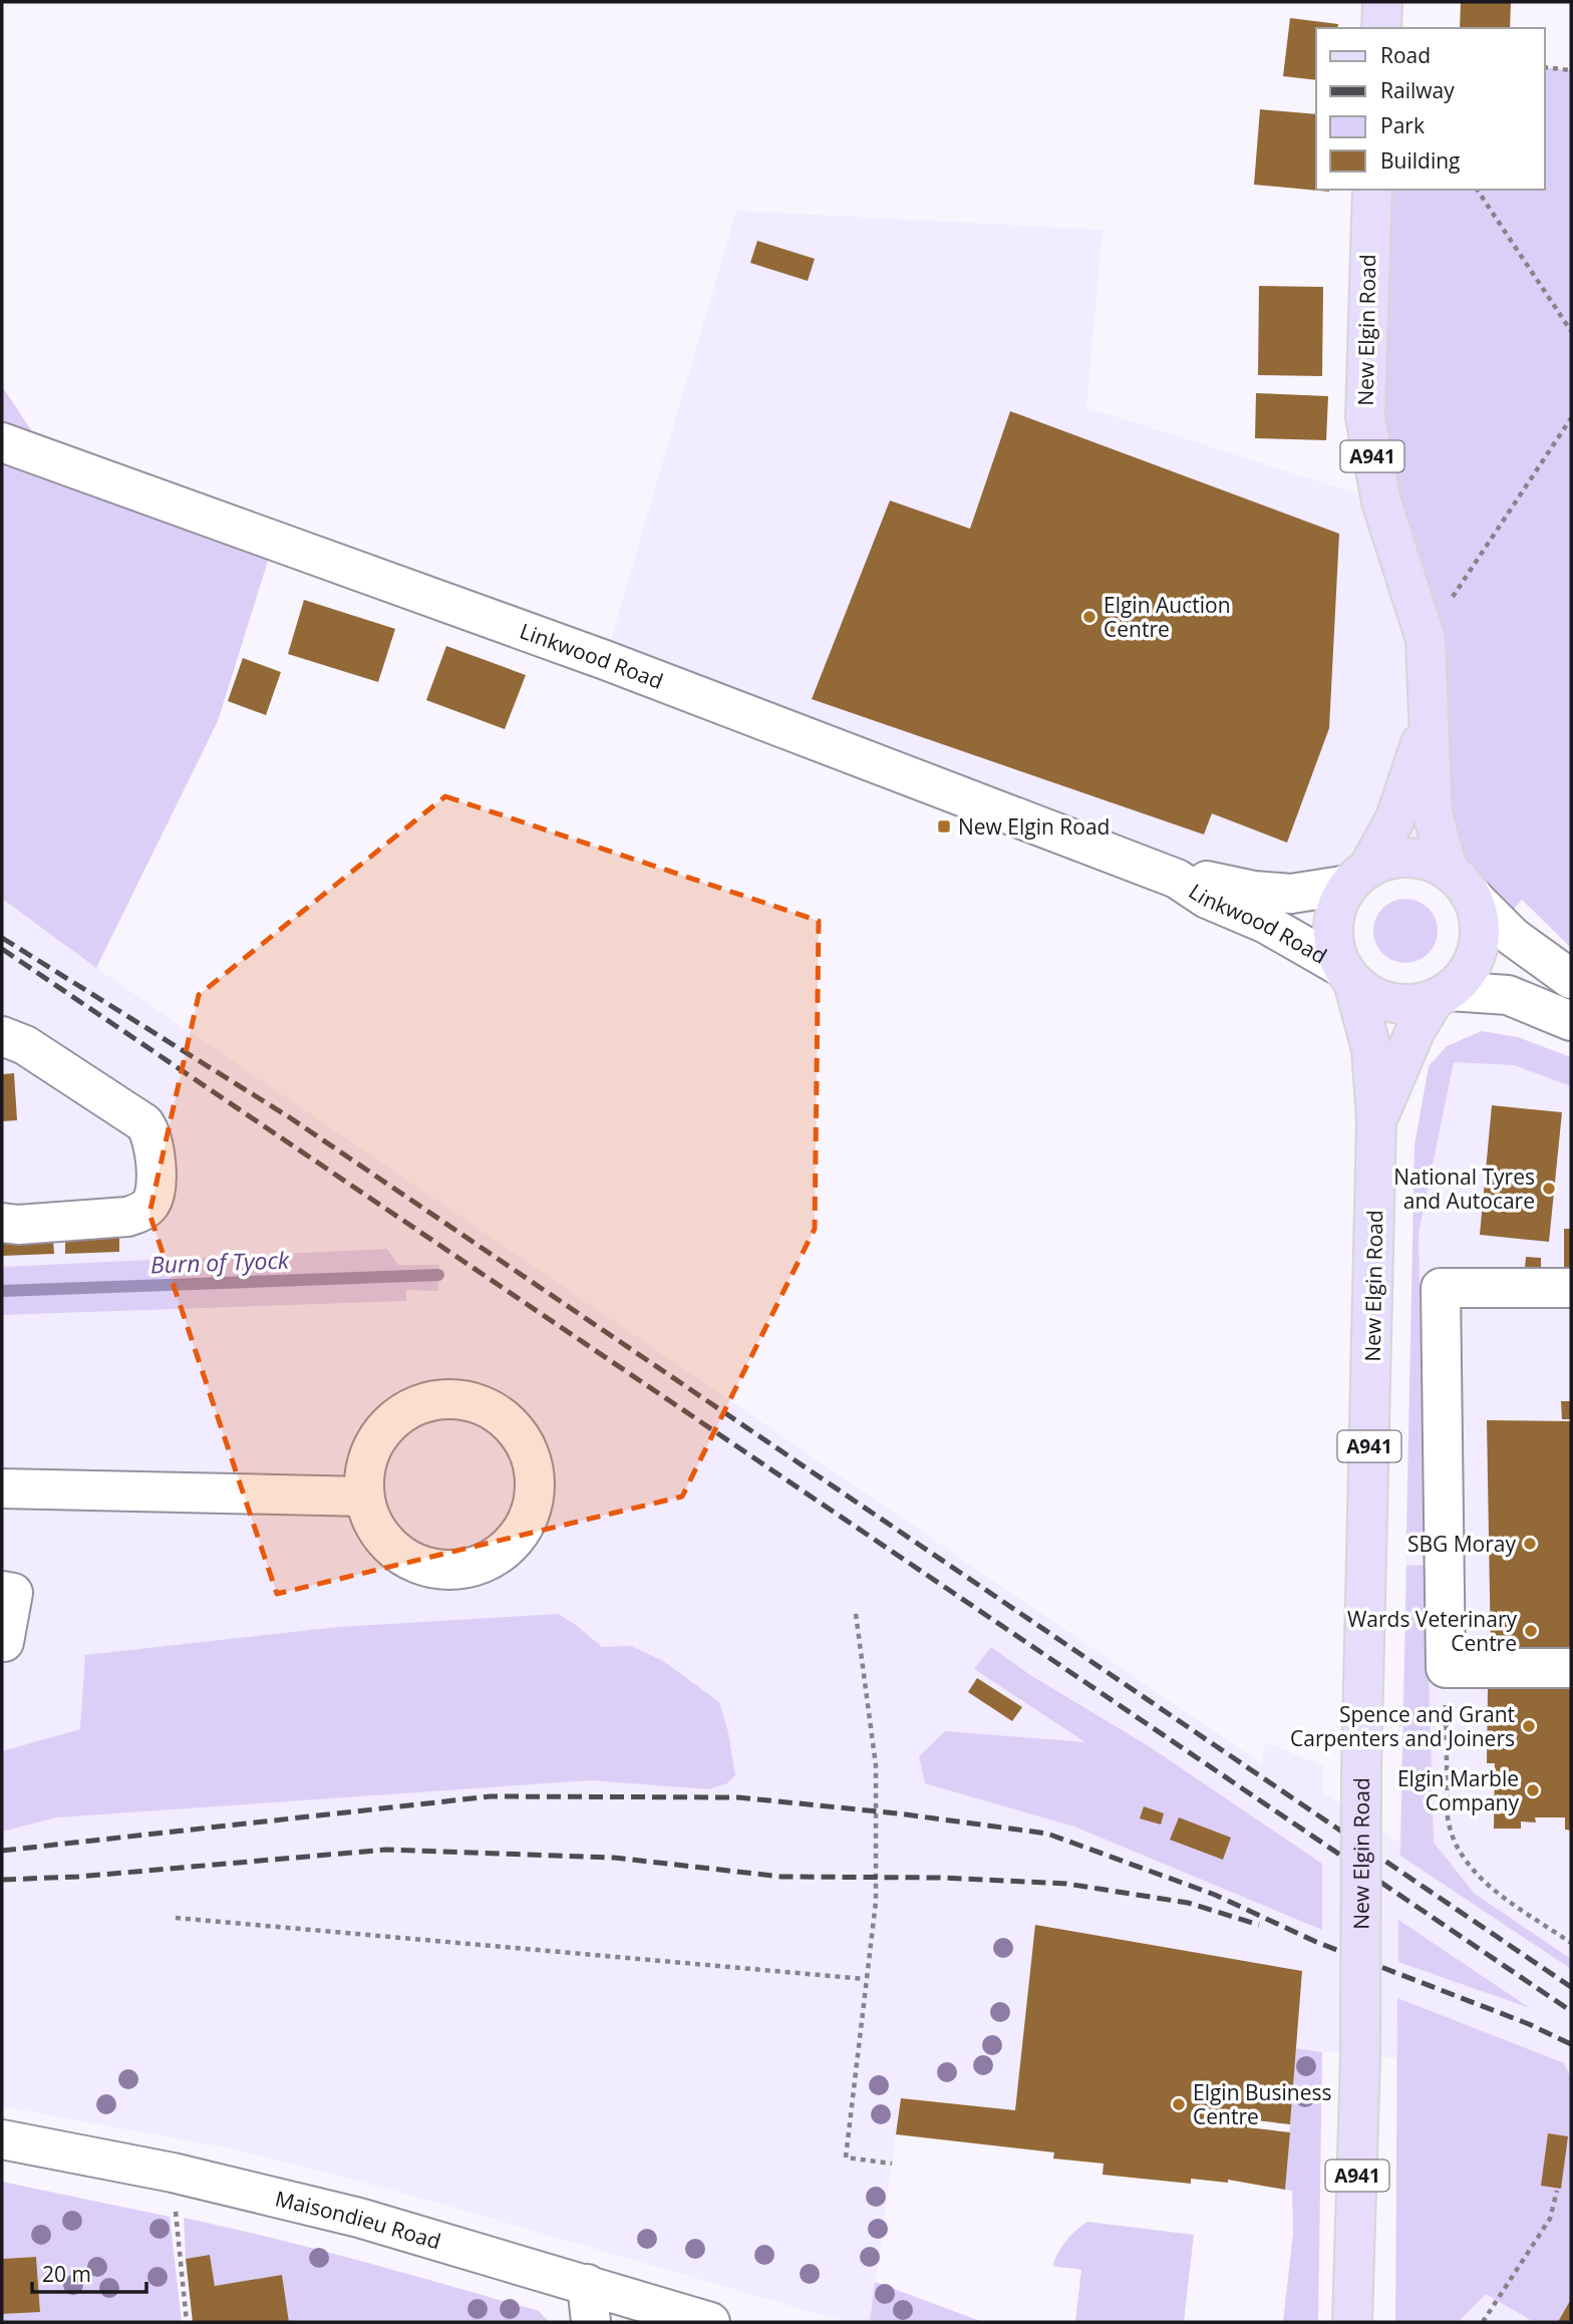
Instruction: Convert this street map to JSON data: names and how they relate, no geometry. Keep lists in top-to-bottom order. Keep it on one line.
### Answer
{"streets":{"main road":["New Elgin Road","A941"],"street":["Linkwood Road","Maisondieu Road"]},"crossings":[["New Elgin Road","Linkwood Road"]],"water":["Burn of Tyock"],"places":{"other":["Elgin Auction Centre","National Tyres and Autocare","SBG Moray","Wards Veterinary Centre","Spence and Grant Carpenters and Joiners","Elgin Marble Company","Elgin Business Centre"],"transit":["New Elgin Road"]},"legend":["Road","Railway","Park","Building"],"scale_bar":"20 m"}
